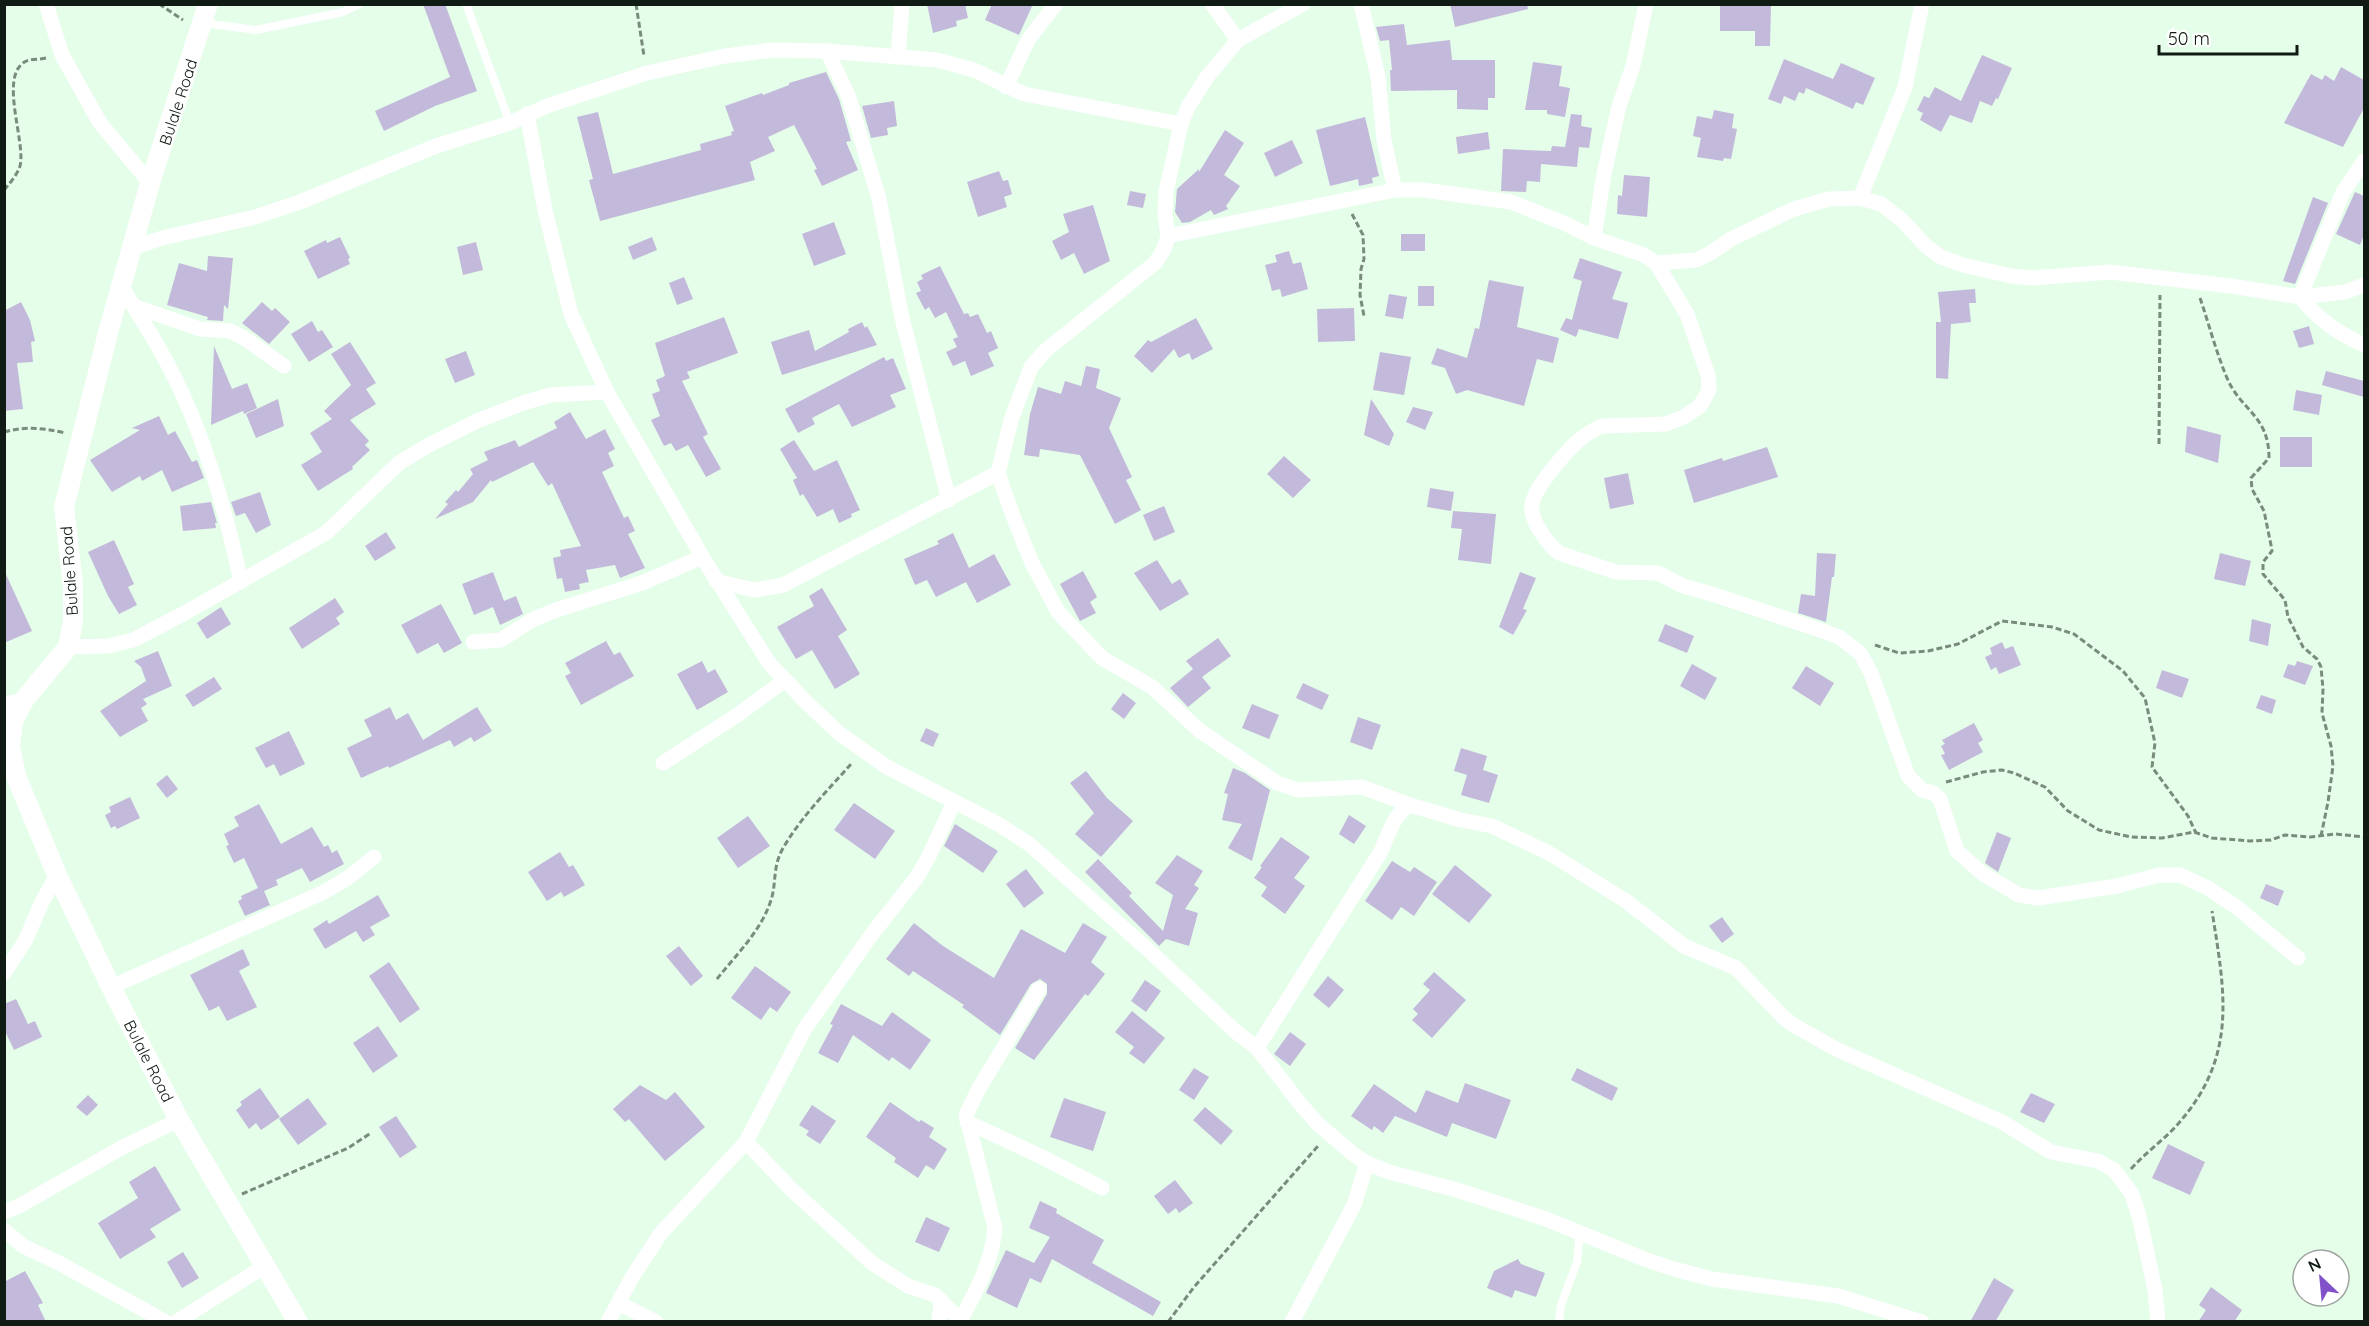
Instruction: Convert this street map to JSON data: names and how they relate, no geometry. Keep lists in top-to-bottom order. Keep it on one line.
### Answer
{"streets":{"street":["Bulale Road"]},"scale_bar":"50 m","north":"top left"}
